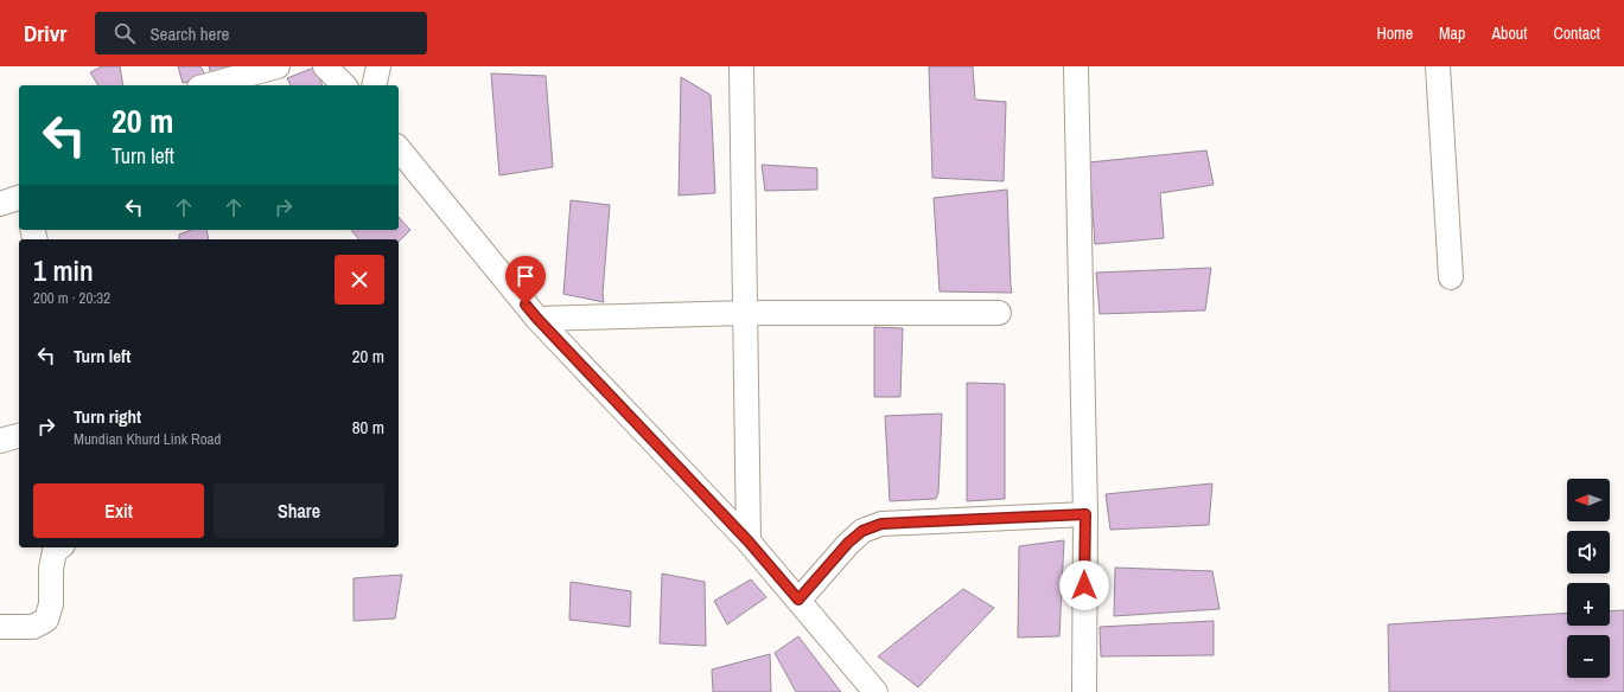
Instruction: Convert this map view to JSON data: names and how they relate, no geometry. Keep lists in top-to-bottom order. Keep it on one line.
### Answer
{"north":"left","page":{"header":"Drivr","search":"Search here","nav":["Home","Map","About","Contact"],"turn":["20 m","Turn left"],"heading":["1 min","200 m · 20:32"],"list":[{"name":"Turn left","value":"20 m"},{"name":"Turn right","note":"Mundian Khurd Link Road","value":"80 m"}],"buttons":["Exit","Share"],"map_buttons":["+","−"]}}
